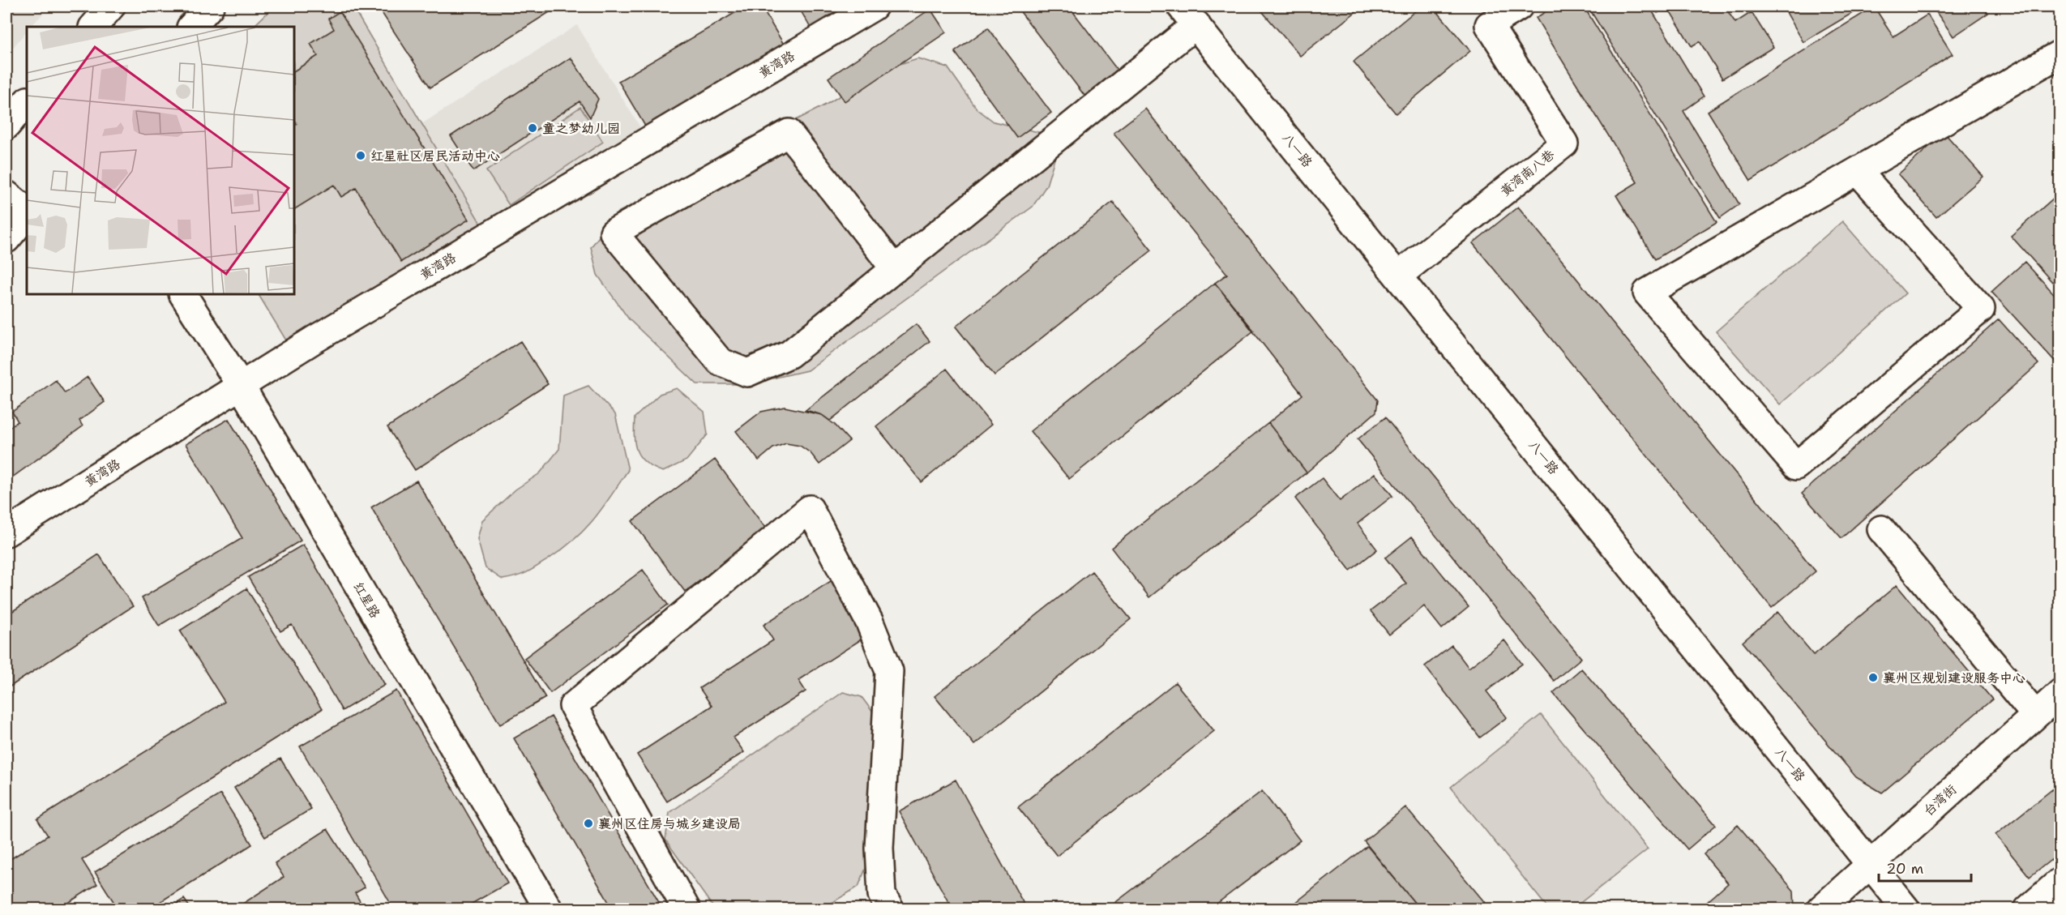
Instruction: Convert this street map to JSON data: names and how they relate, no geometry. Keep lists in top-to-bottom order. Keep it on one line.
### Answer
{"streets":{"street":["黄湾路","八一路","黄湾南八巷","红星路","台湾街"]},"crossings":[["黄湾路","红星路"],["八一路","黄湾南八巷"],["八一路","台湾街"]],"places":["童之梦幼儿园","红星社区居民活动中心","襄州区规划建设服务中心","襄州区住房与城乡建设局"],"scale_bar":"20 m"}
